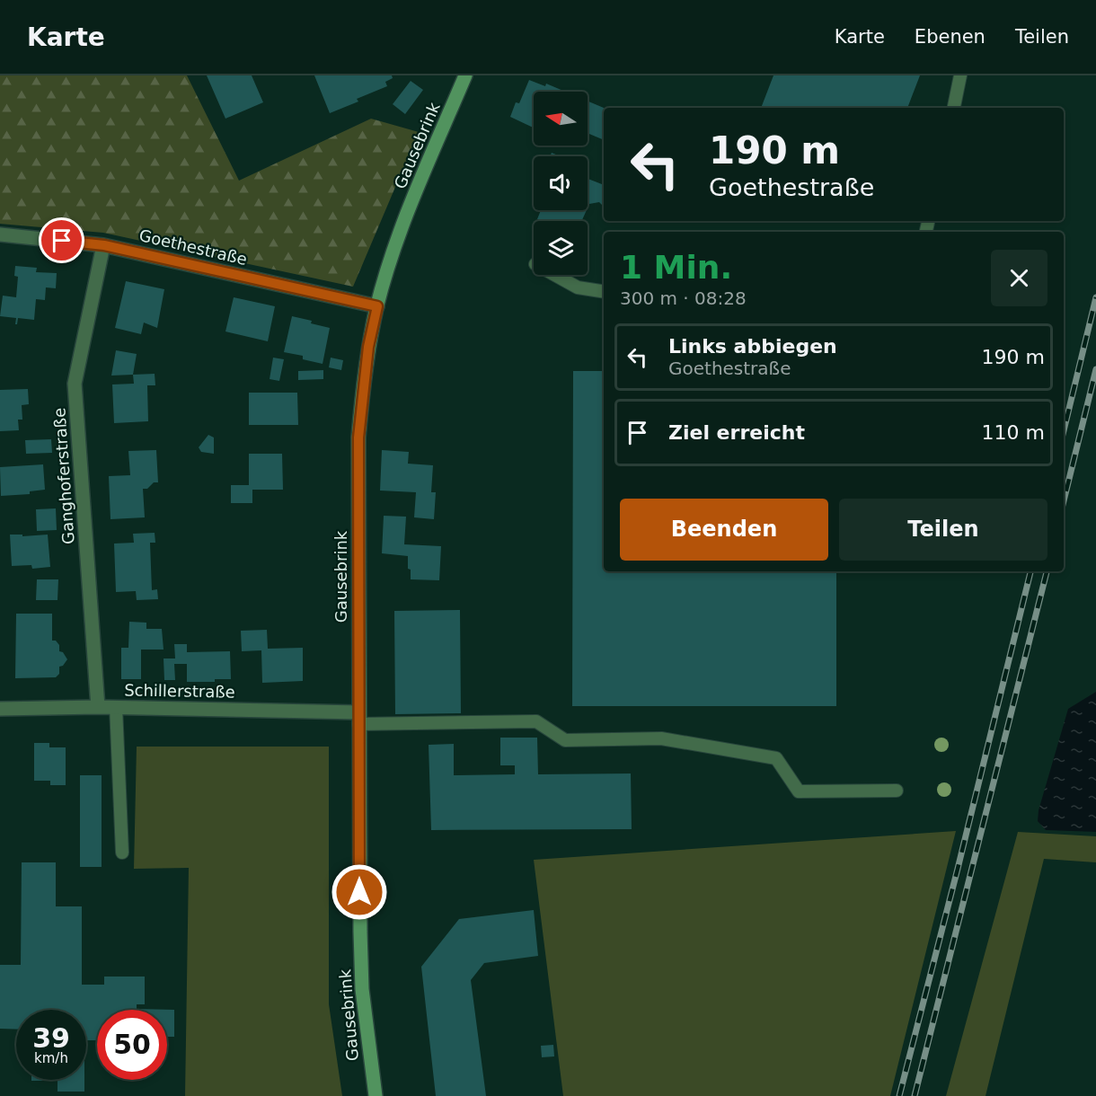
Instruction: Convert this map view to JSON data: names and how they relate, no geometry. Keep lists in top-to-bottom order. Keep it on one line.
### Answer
{"streets":{"main road":["Gausebrink"],"street":["Goethestraße","Ganghoferstraße","Schillerstraße"]},"crossings":[["Gausebrink","Goethestraße"],["Gausebrink","Schillerstraße"],["Goethestraße","Ganghoferstraße"],["Ganghoferstraße","Schillerstraße"]],"north":"left","page":{"header":"Karte","nav":["Karte","Ebenen","Teilen"],"turn":["190 m","Goethestraße"],"heading":["1 Min.","300 m · 08:28"],"list":[{"name":"Links abbiegen","note":"Goethestraße","value":"190 m"},{"name":"Ziel erreicht","value":"110 m"}],"buttons":["Beenden","Teilen"],"speed":"39 km/h","limit":"50"}}
